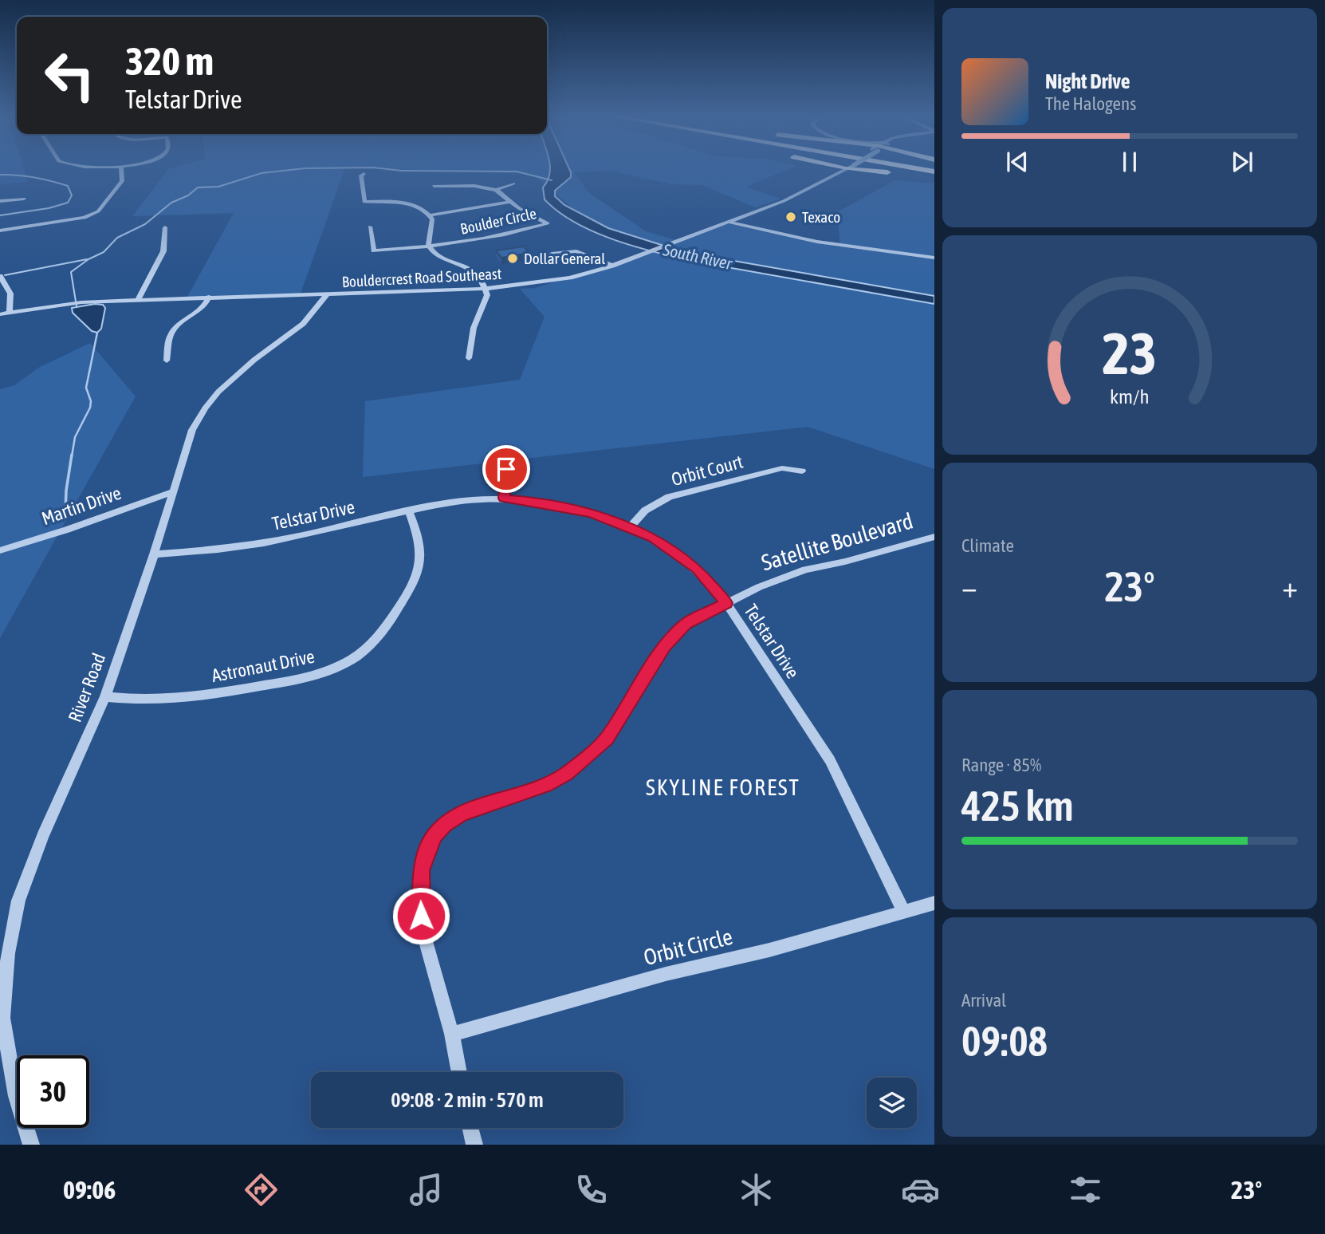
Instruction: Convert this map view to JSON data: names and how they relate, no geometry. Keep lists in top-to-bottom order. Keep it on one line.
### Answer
{"streets":{"street":["Boulder Circle","Bouldercrest Road Southeast","Orbit Court","Martin Drive","Telstar Drive","Satellite Boulevard","Astronaut Drive","River Road","Orbit Circle"]},"crossings":[["Bouldercrest Road Southeast","River Road"],["Orbit Court","Telstar Drive"],["Martin Drive","River Road"],["Telstar Drive","Satellite Boulevard"],["Telstar Drive","Astronaut Drive"],["Telstar Drive","River Road"],["Telstar Drive","Orbit Circle"],["Satellite Boulevard","Orbit Circle"],["Astronaut Drive","River Road"]],"districts":["SKYLINE FOREST"],"water":["South River"],"places":["Texaco","Dollar General"],"page":{"turn":["320 m","Telstar Drive"],"song":["Night Drive","The Halogens"],"tile":["Climate",["Range · 85%","425 km"],["Arrival","09:08"]],"heat":["−","23°","+"],"limit":"30","trip":"09:08 · 2 min · 570 m","tabs":["09:06","23°"],"gauge":["23","km/h"]}}
